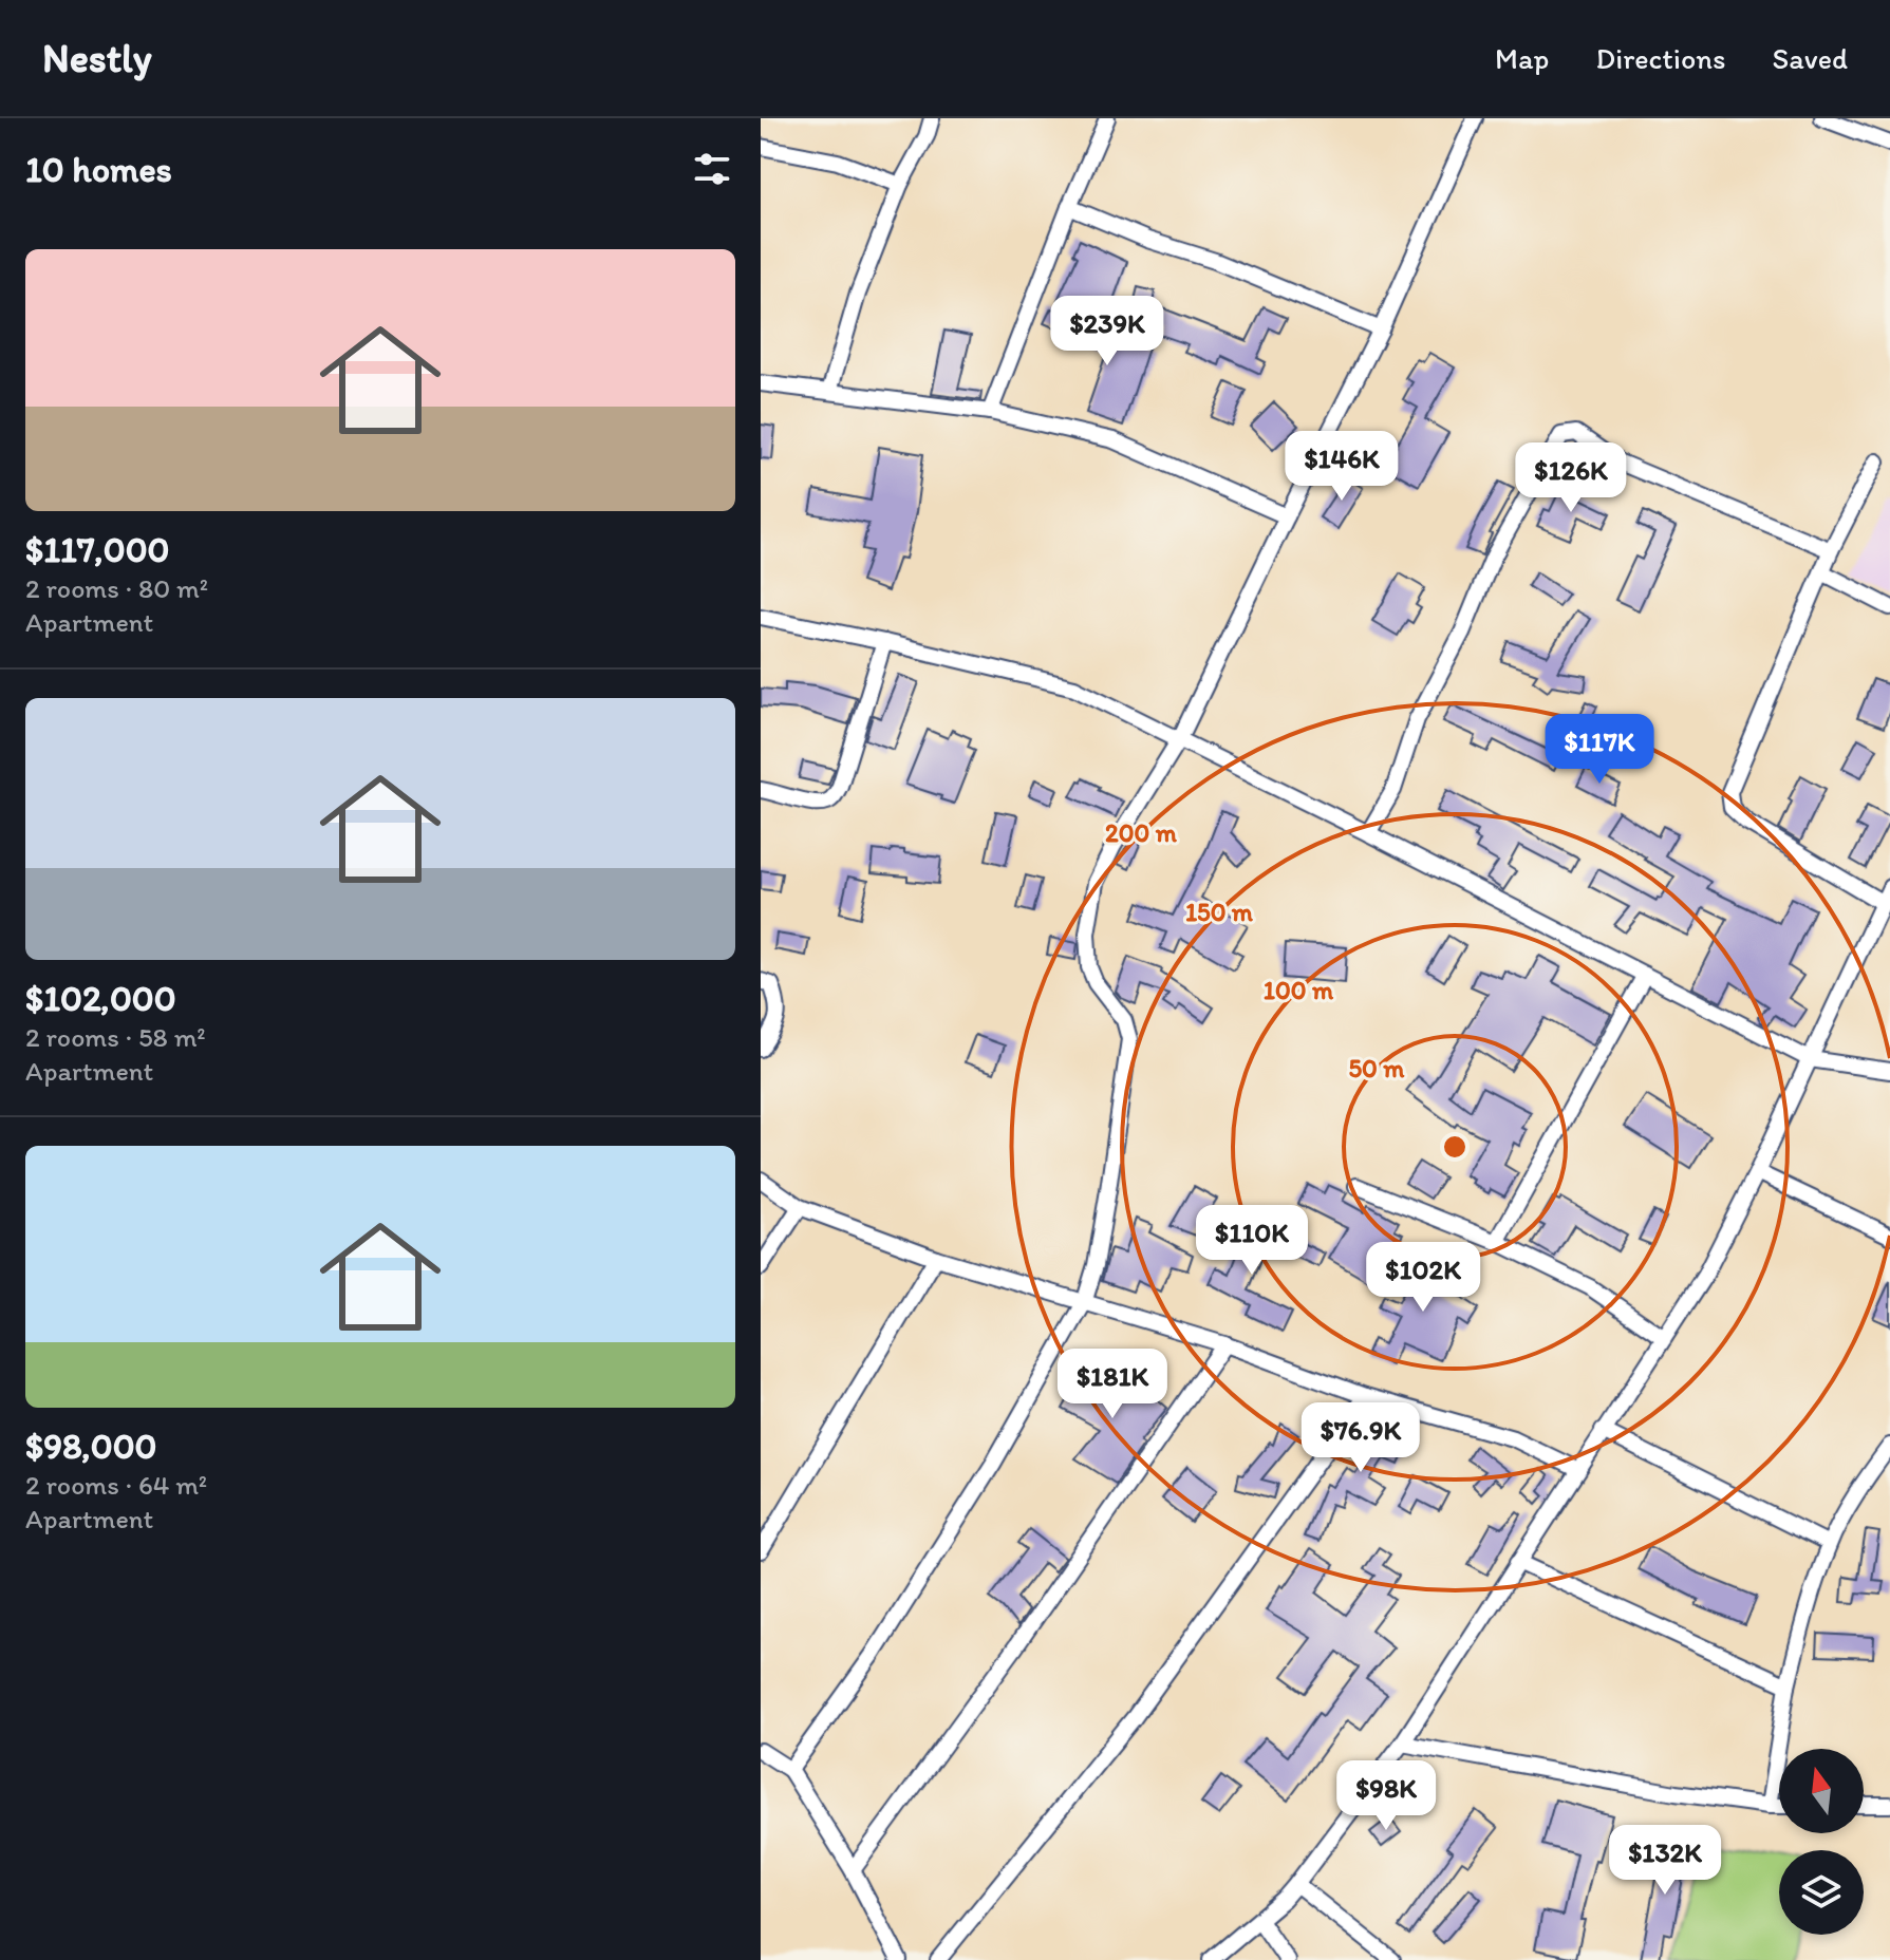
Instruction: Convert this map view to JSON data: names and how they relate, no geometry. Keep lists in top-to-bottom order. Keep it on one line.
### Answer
{"north":"top","page":{"header":"Nestly","nav":["Map","Directions","Saved"],"heading":"10 homes","list":[{"name":"$117,000","note":"2 rooms · 80 m² · Apartment"},{"name":"$102,000","note":"2 rooms · 58 m² · Apartment"},{"name":"$98,000","note":"2 rooms · 64 m² · Apartment"}],"price":["$239K","$146K","$126K","$117K","$110K","$102K","$181K","$76.9K","$98K","$132K"]},"rings":["200 m","150 m","100 m","50 m"]}
